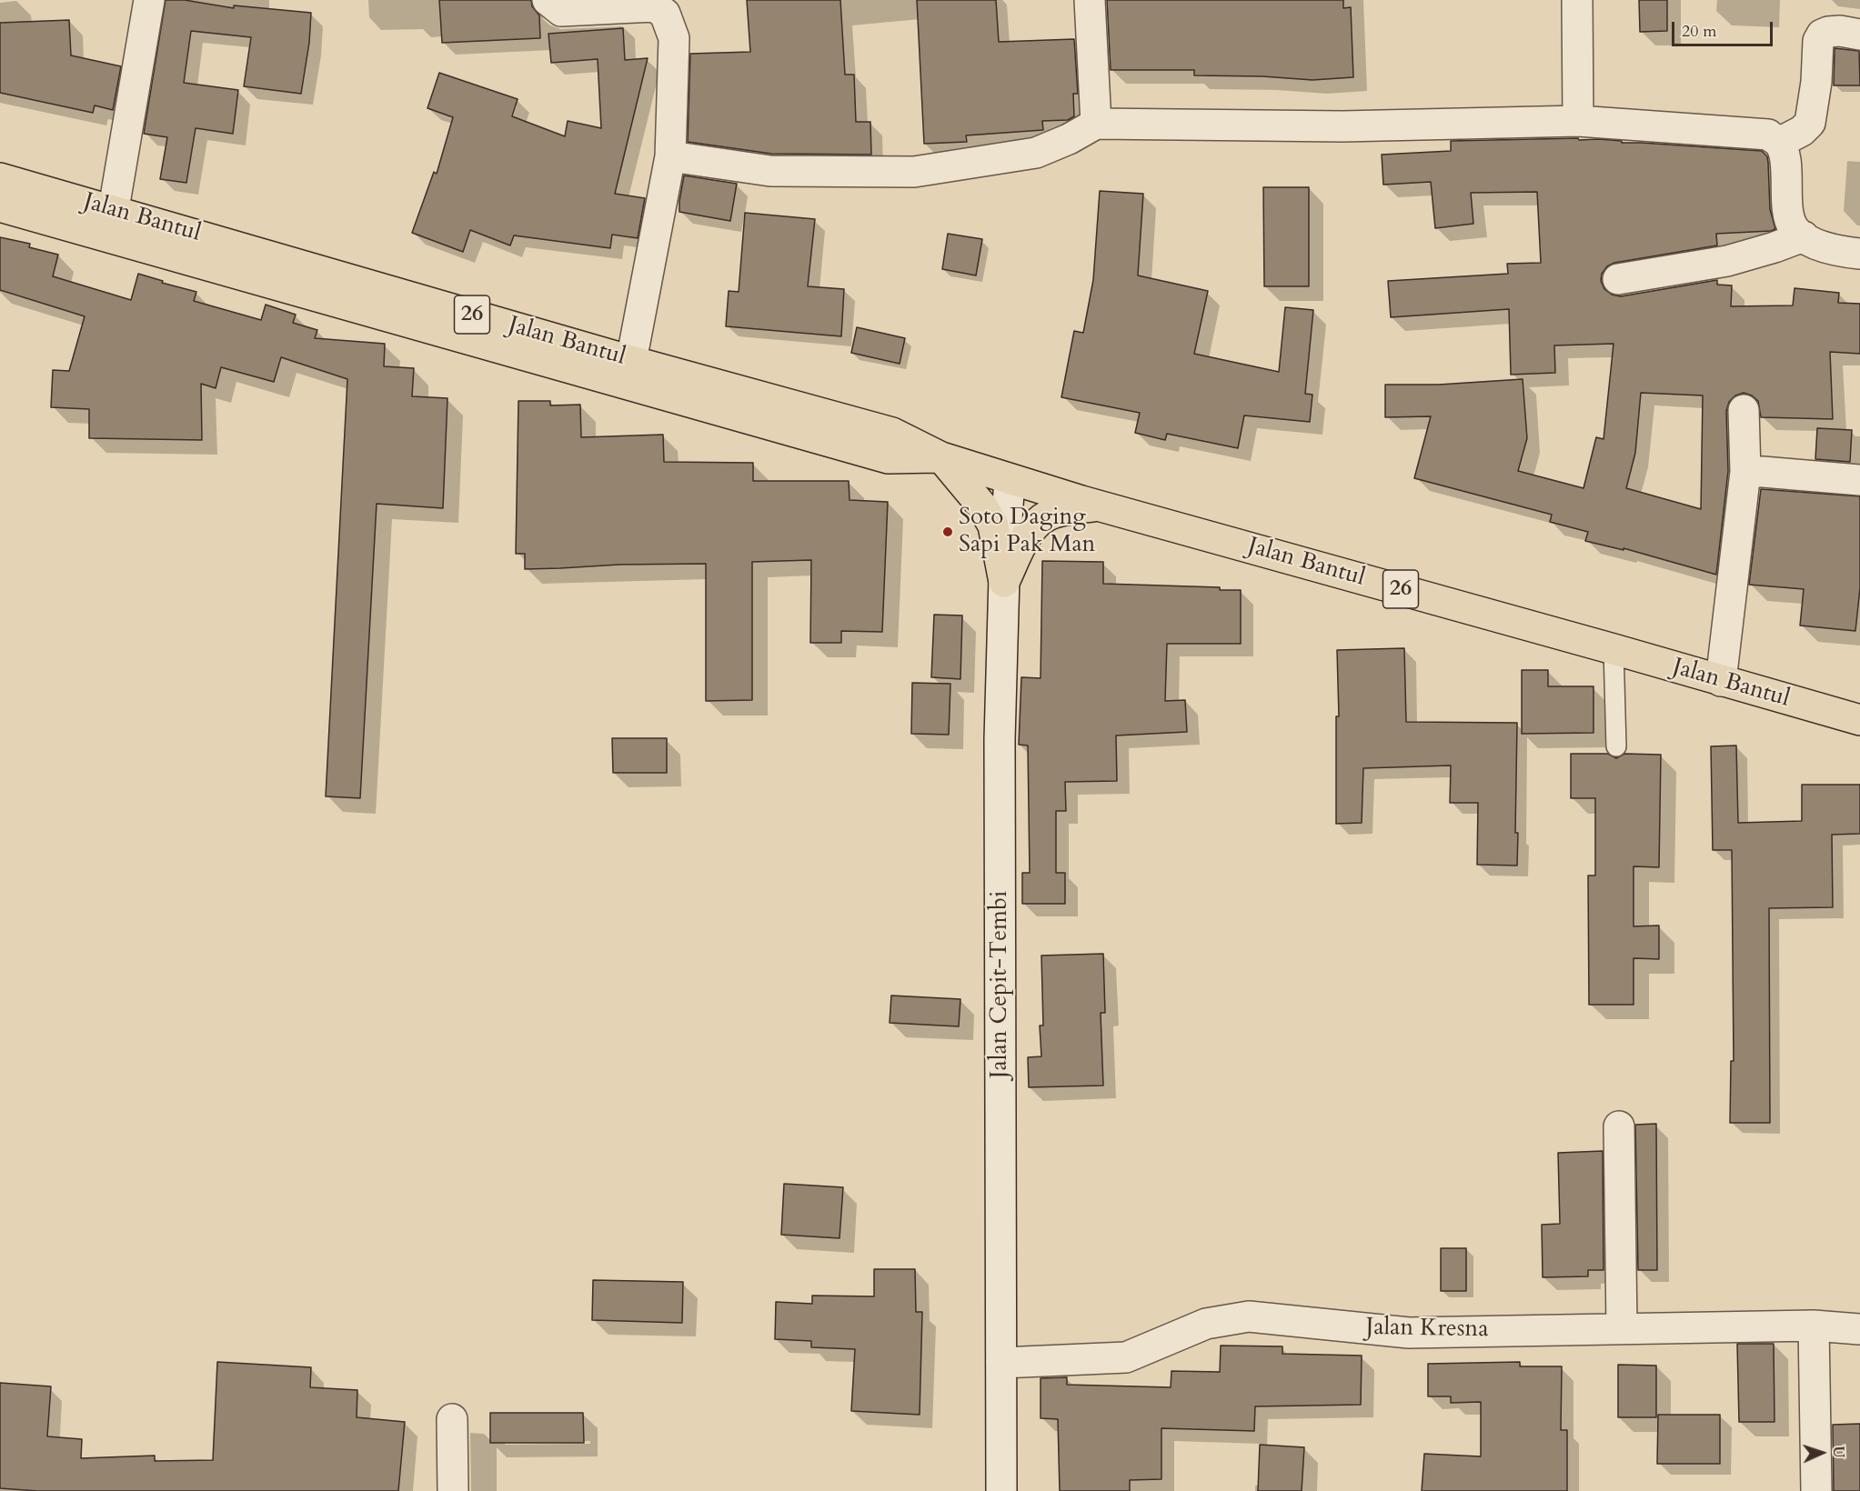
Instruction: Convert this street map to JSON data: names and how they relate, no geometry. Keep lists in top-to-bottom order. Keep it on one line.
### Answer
{"streets":{"main road":["Jalan Bantul","26"],"street":["Jalan Cepit-Tembi","Jalan Kresna"]},"crossings":[["Jalan Bantul","Jalan Cepit-Tembi"],["Jalan Cepit-Tembi","Jalan Kresna"]],"places":["Soto Daging Sapi Pak Man"],"scale_bar":"20 m","north":"right"}
